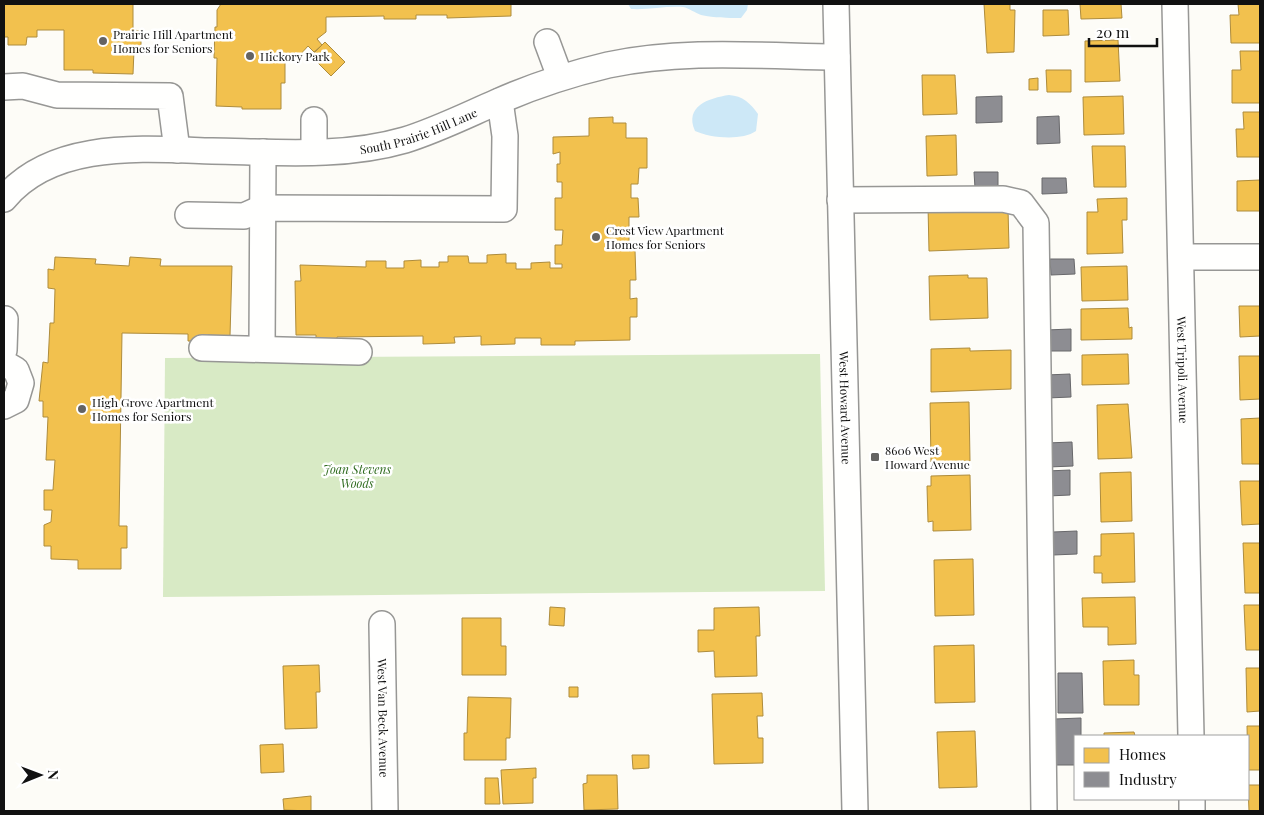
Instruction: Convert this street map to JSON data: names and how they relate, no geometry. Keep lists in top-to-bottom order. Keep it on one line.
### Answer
{"streets":{"street":["South Prairie Hill Lane","West Tripoli Avenue","West Howard Avenue","West Van Beck Avenue"]},"crossings":[["South Prairie Hill Lane","West Howard Avenue"]],"parks":["Joan Stevens Woods"],"places":{"other":["Prairie Hill Apartment Homes for Seniors","Hickory Park","Crest View Apartment Homes for Seniors","High Grove Apartment Homes for Seniors"],"transit":["8606 West Howard Avenue"]},"legend":["Homes","Industry"],"scale_bar":"20 m","north":"right"}
